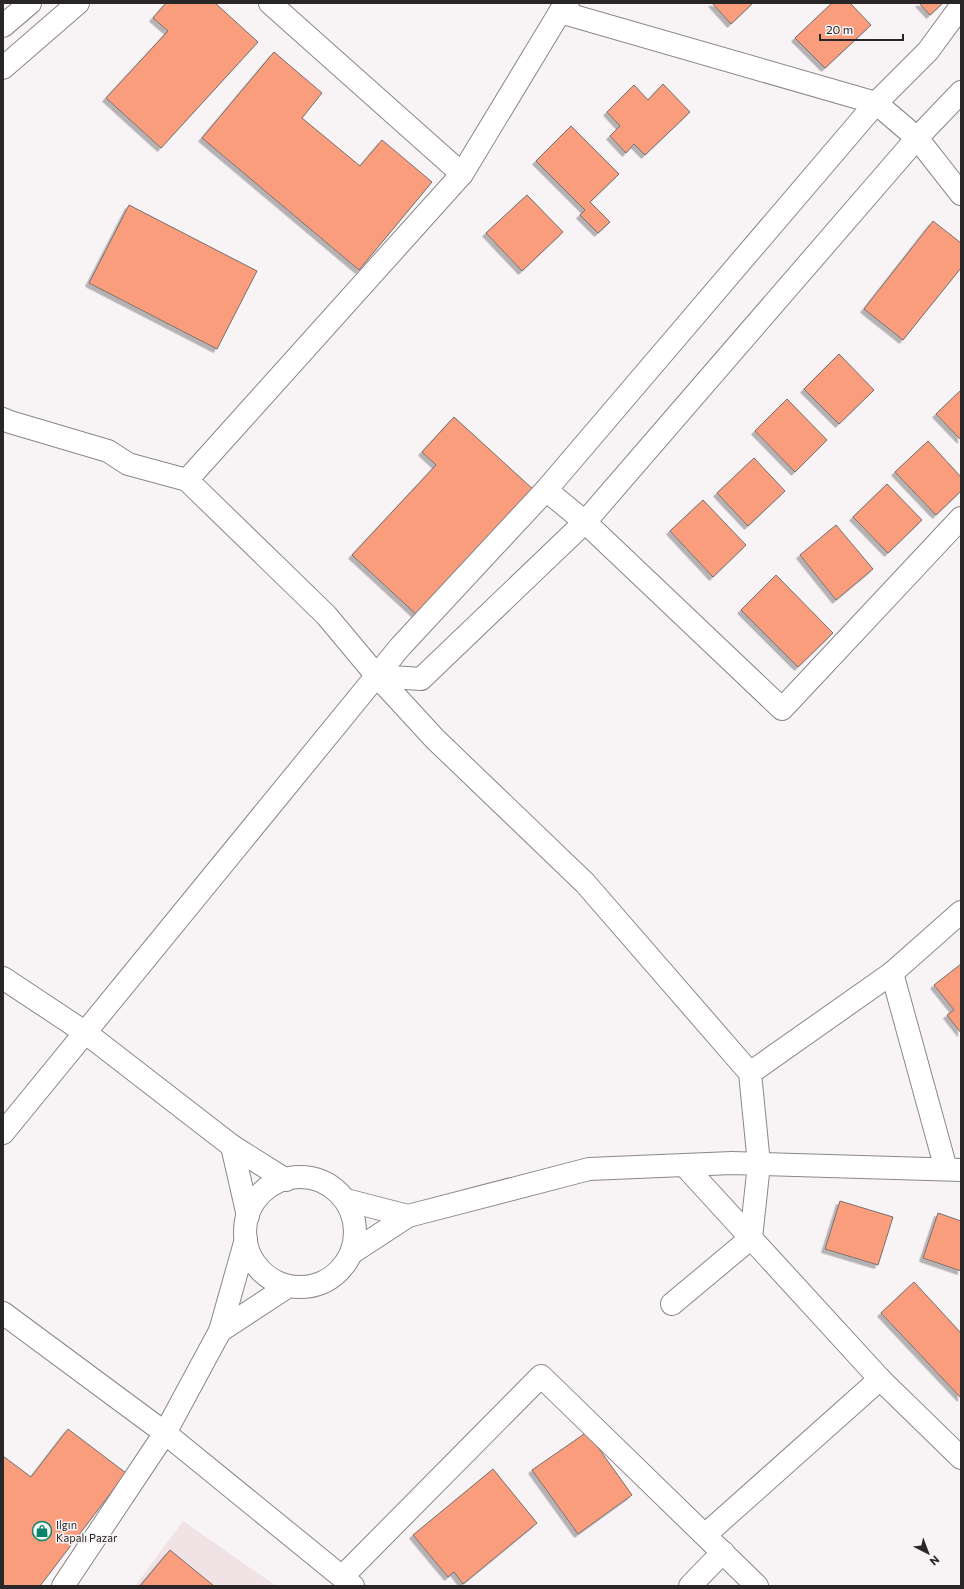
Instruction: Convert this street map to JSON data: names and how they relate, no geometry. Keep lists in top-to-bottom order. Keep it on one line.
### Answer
{"places":{"shop":["Ilgın Kapalı Pazar"]},"scale_bar":"20 m","north":"bottom right"}
